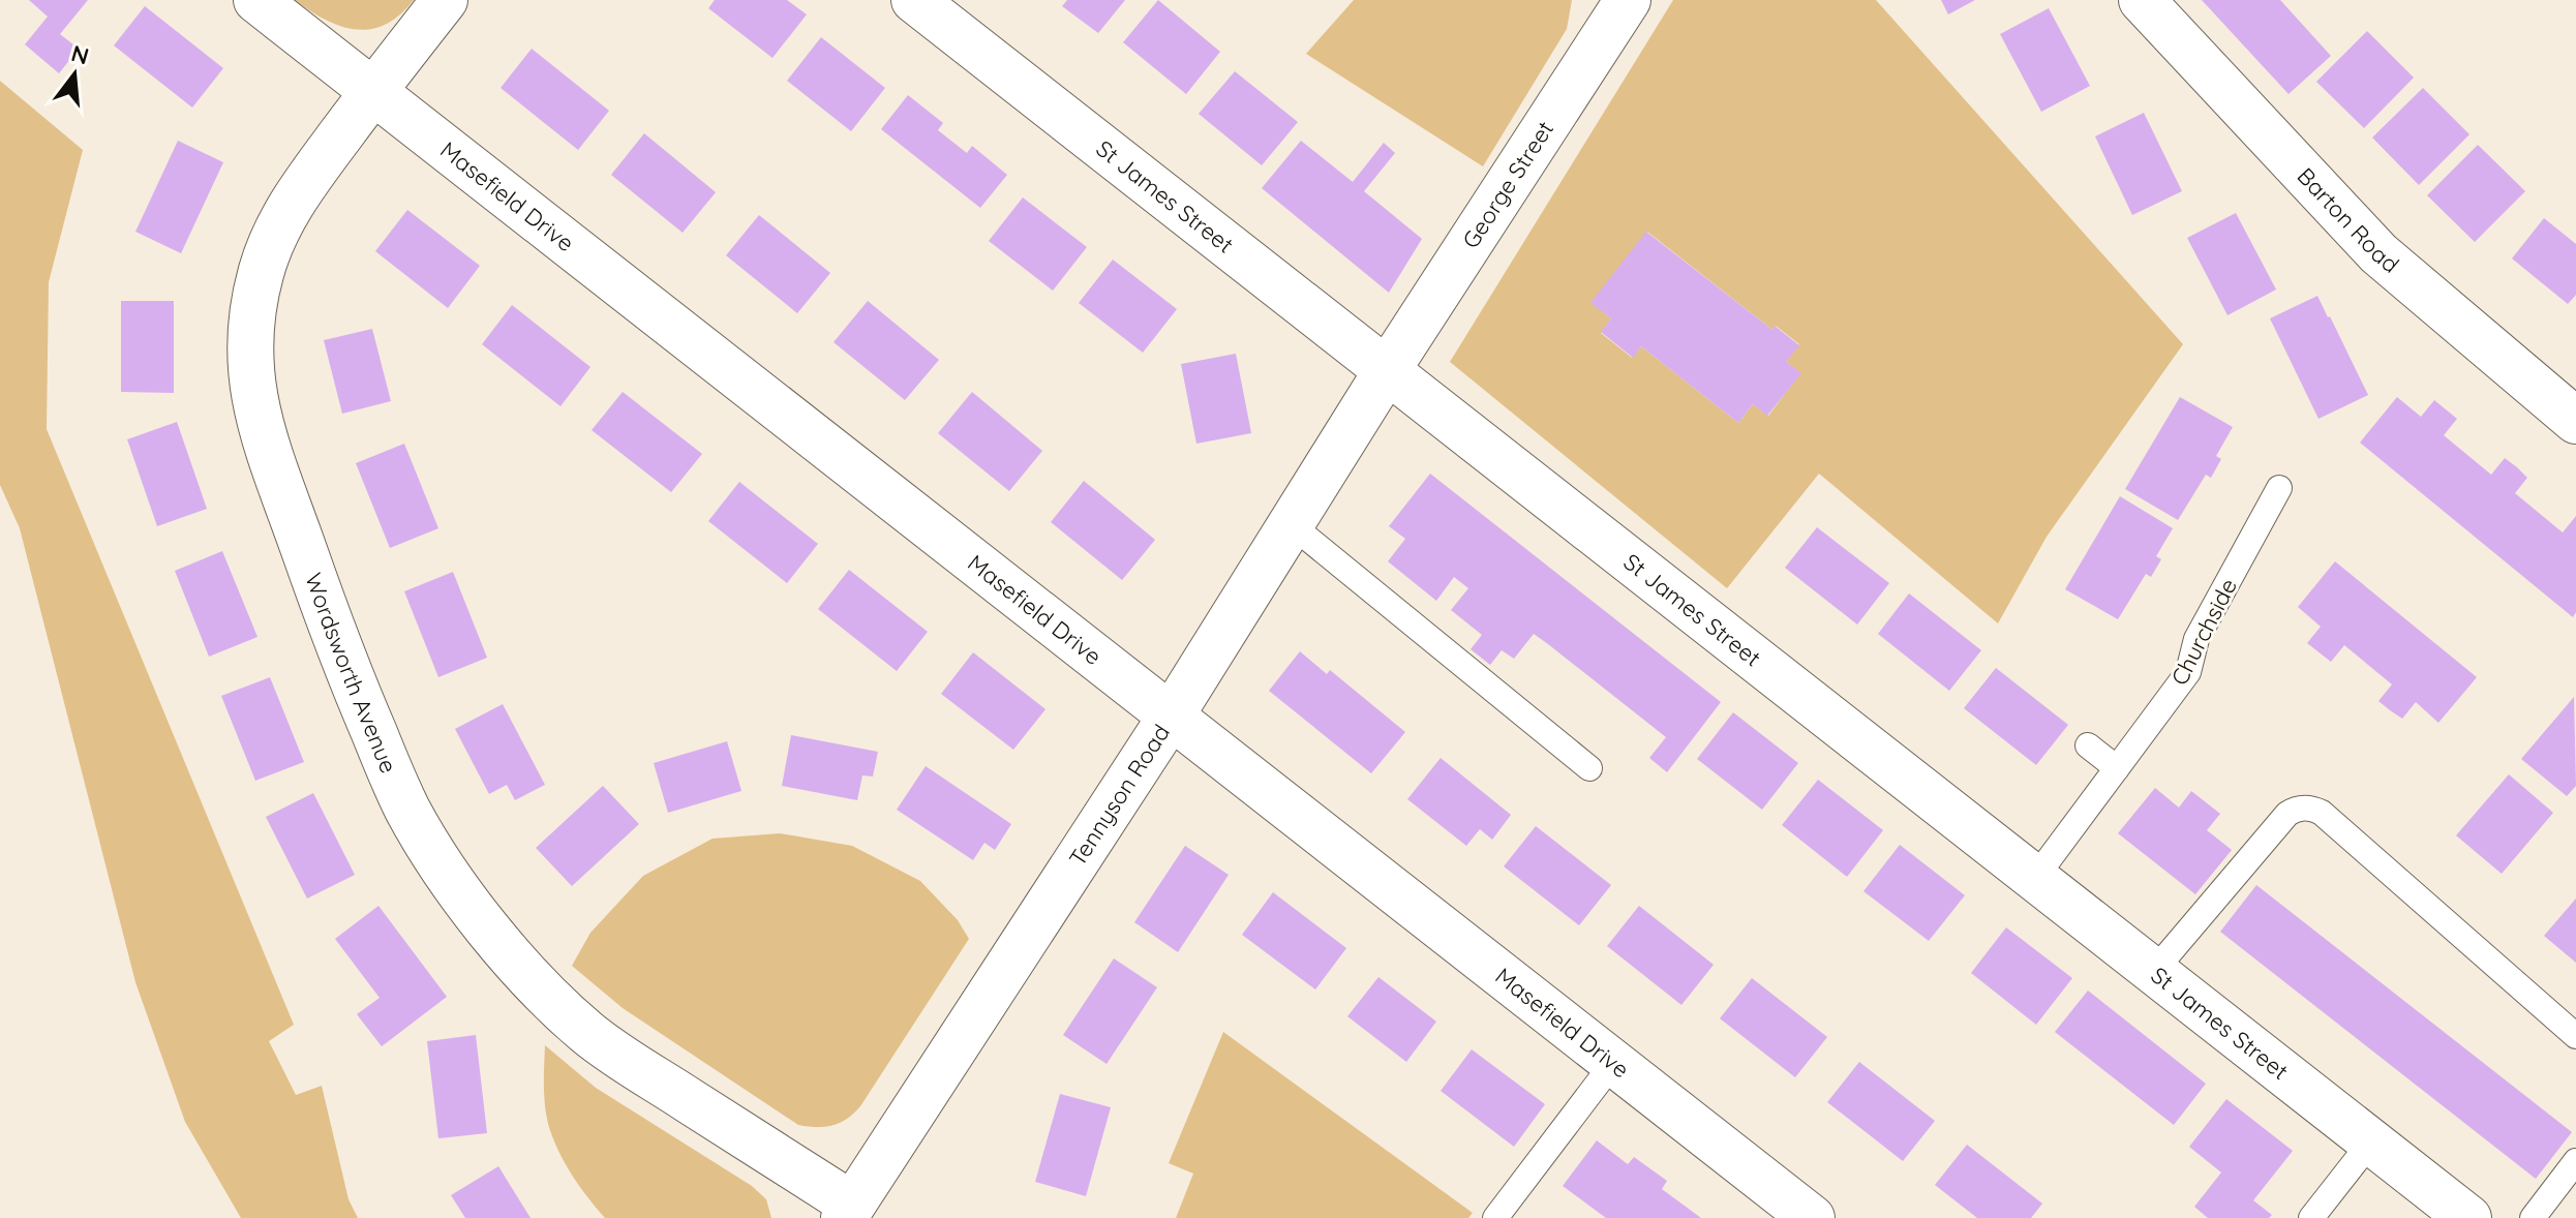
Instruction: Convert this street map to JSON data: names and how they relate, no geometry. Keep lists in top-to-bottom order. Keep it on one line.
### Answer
{"streets":{"street":["George Street","Masefield Drive","St James Street","Barton Road","Wordsworth Avenue","Tennyson Road"],"lane":["Churchside"]},"crossings":[["George Street","St James Street"],["George Street","Tennyson Road"],["Masefield Drive","Wordsworth Avenue"],["Masefield Drive","Tennyson Road"],["St James Street","Churchside"],["St James Street","Tennyson Road"],["Wordsworth Avenue","Tennyson Road"]],"north":"top"}
